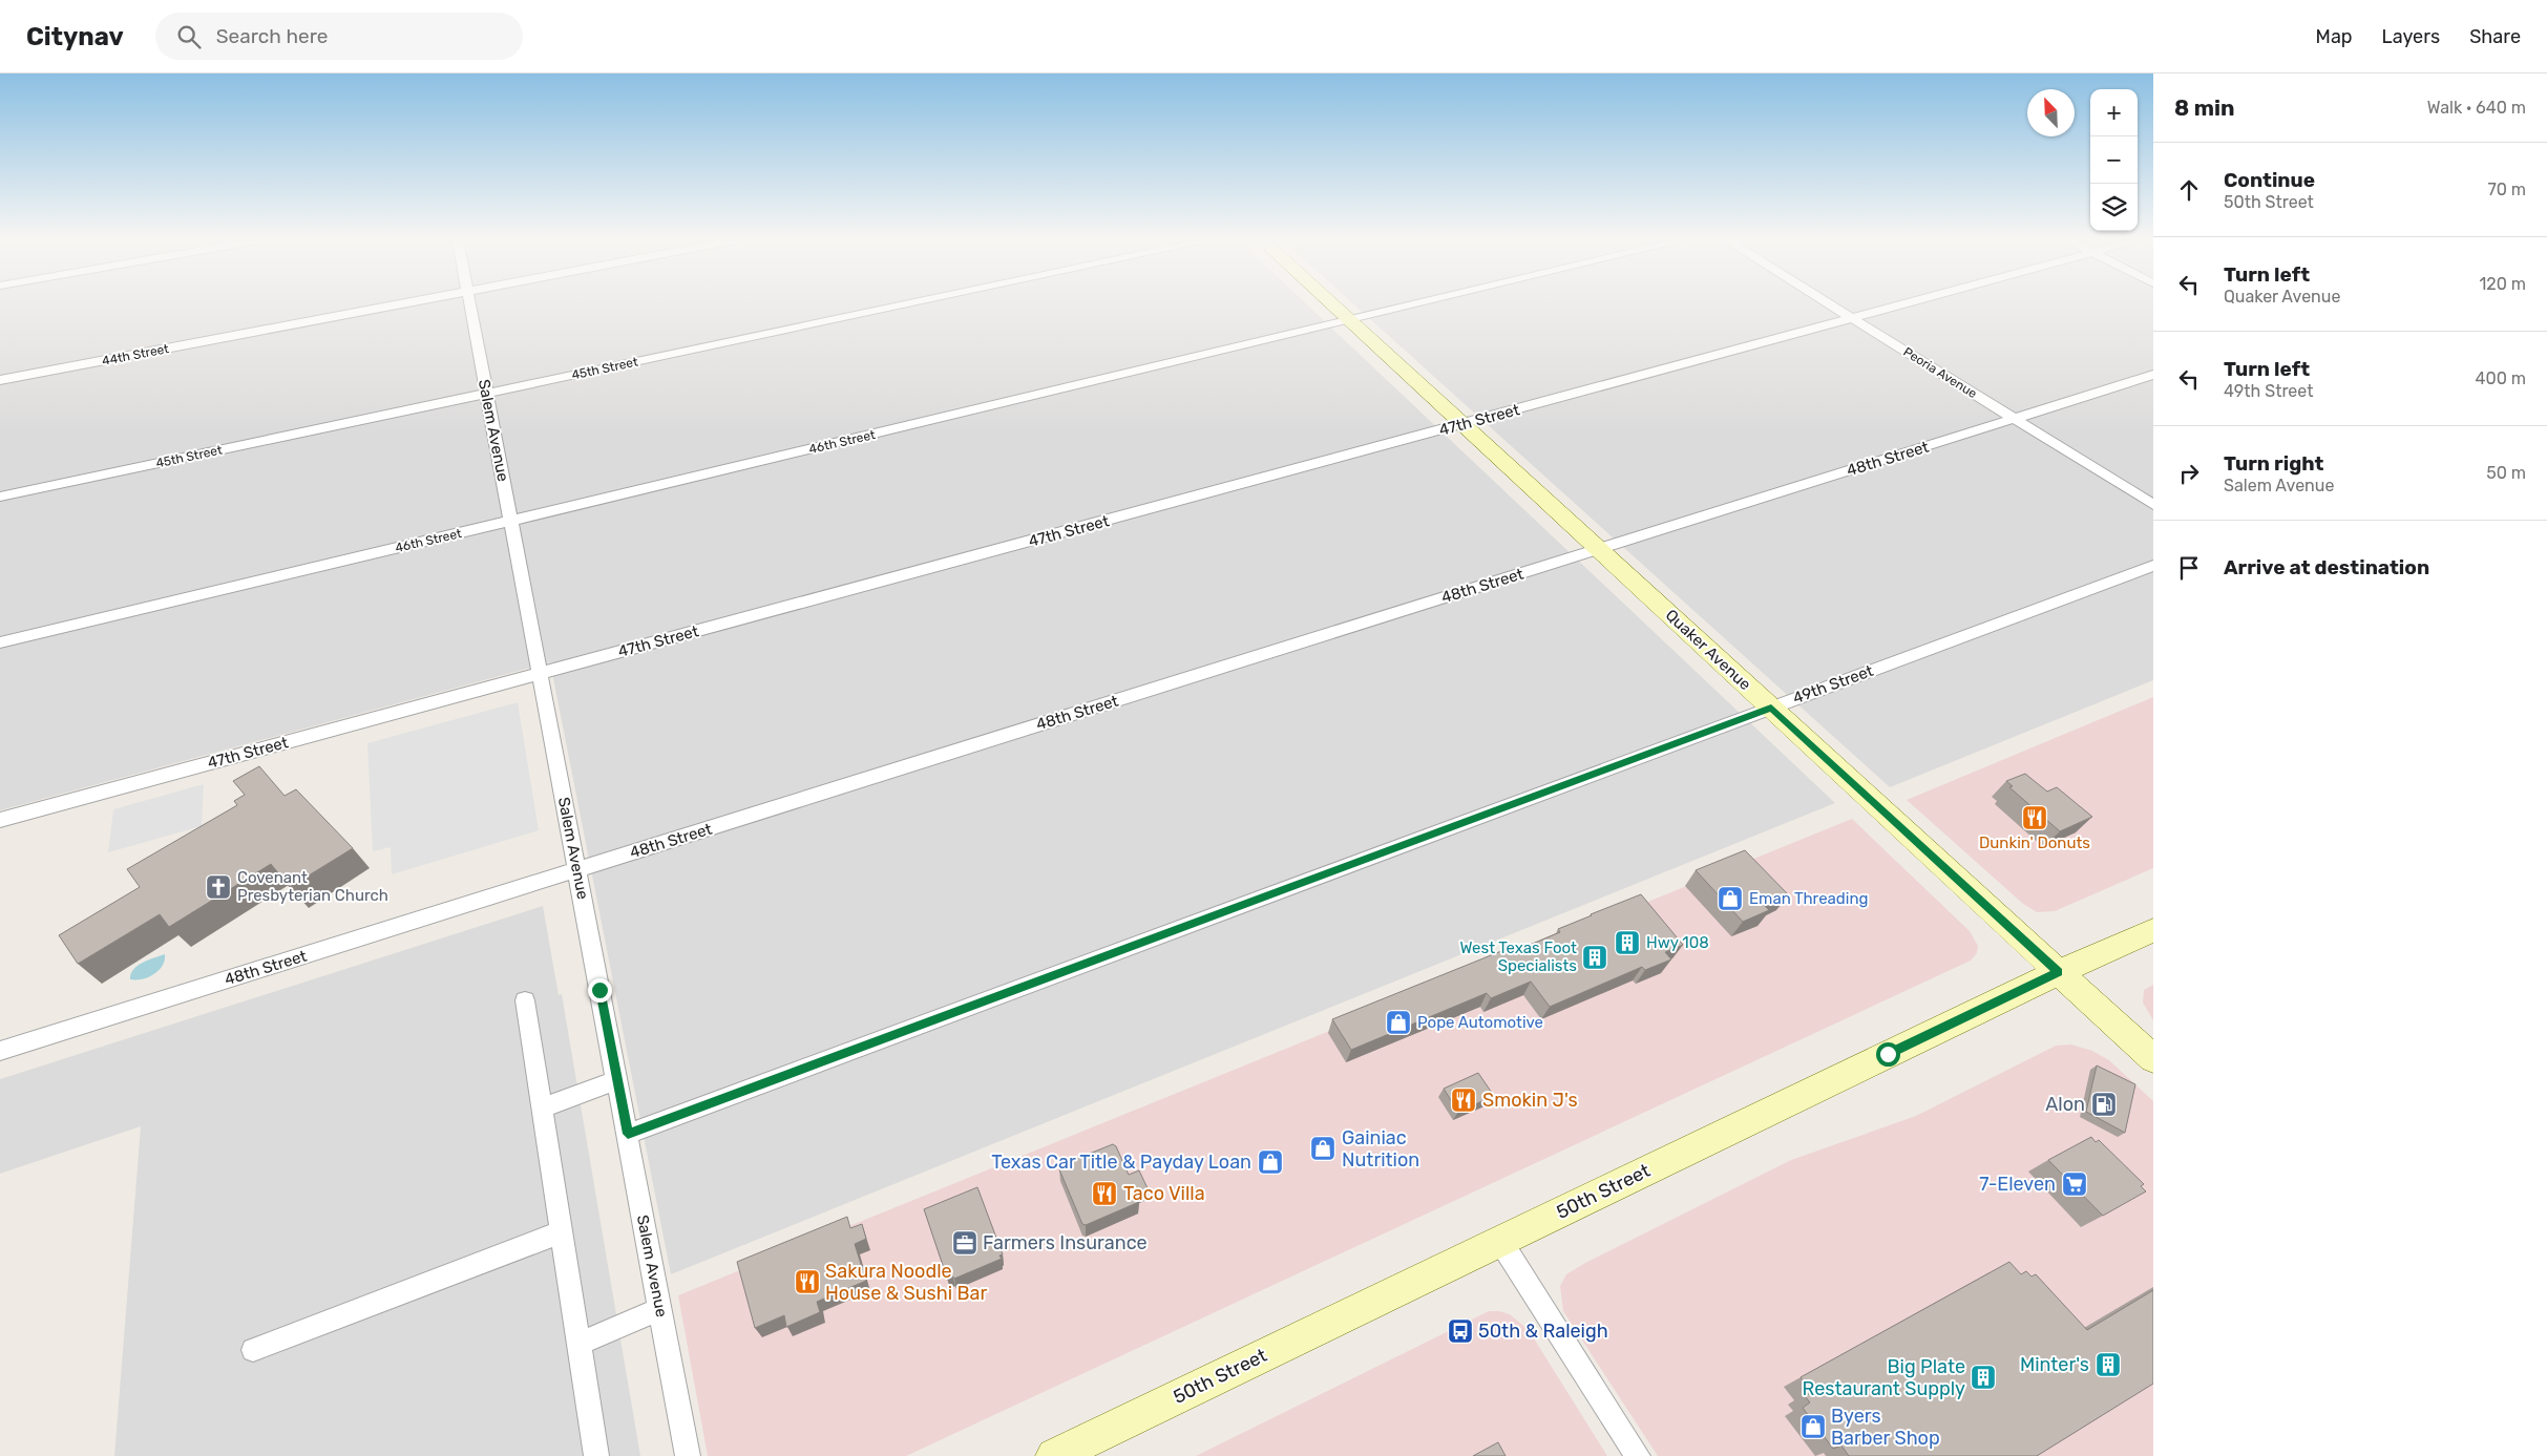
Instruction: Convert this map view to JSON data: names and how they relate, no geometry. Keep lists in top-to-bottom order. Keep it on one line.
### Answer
{"streets":{"main road":["Quaker Avenue","50th Street"],"street":["44th Street","45th Street","Peoria Avenue","47th Street","Salem Avenue","46th Street","48th Street","49th Street"]},"crossings":[["45th Street","Salem Avenue"],["Peoria Avenue","47th Street"],["Peoria Avenue","48th Street"],["47th Street","Salem Avenue"],["47th Street","Quaker Avenue"],["Salem Avenue","46th Street"],["Salem Avenue","48th Street"],["Salem Avenue","49th Street"],["46th Street","Quaker Avenue"],["48th Street","Quaker Avenue"],["Quaker Avenue","49th Street"],["Quaker Avenue","50th Street"]],"places":{"restaurant":["Dunkin' Donuts","Smokin J's","Taco Villa","Sakura Noodle House & Sushi Bar"],"church":["Covenant Presbyterian Church"],"shop":["Eman Threading","Pope Automotive","Gainiac Nutrition","Texas Car Title & Payday Loan","Byers Barber Shop"],"building":["Hwy 108","West Texas Foot Specialists","Minter's","Big Plate Restaurant Supply"],"fuel station":["Alon"],"supermarket":["7-Eleven"],"office":["Farmers Insurance"],"bus stop":["50th & Raleigh"]},"north":"top left","page":{"header":"Citynav","search":"Search here","nav":["Map","Layers","Share"],"heading":["8 min","Walk · 640 m"],"map_buttons":["+","−"],"list":[["Continue","50th Street","70 m"],["Turn left","Quaker Avenue","120 m"],["Turn left","49th Street","400 m"],["Turn right","Salem Avenue","50 m"],"Arrive at destination"]}}
